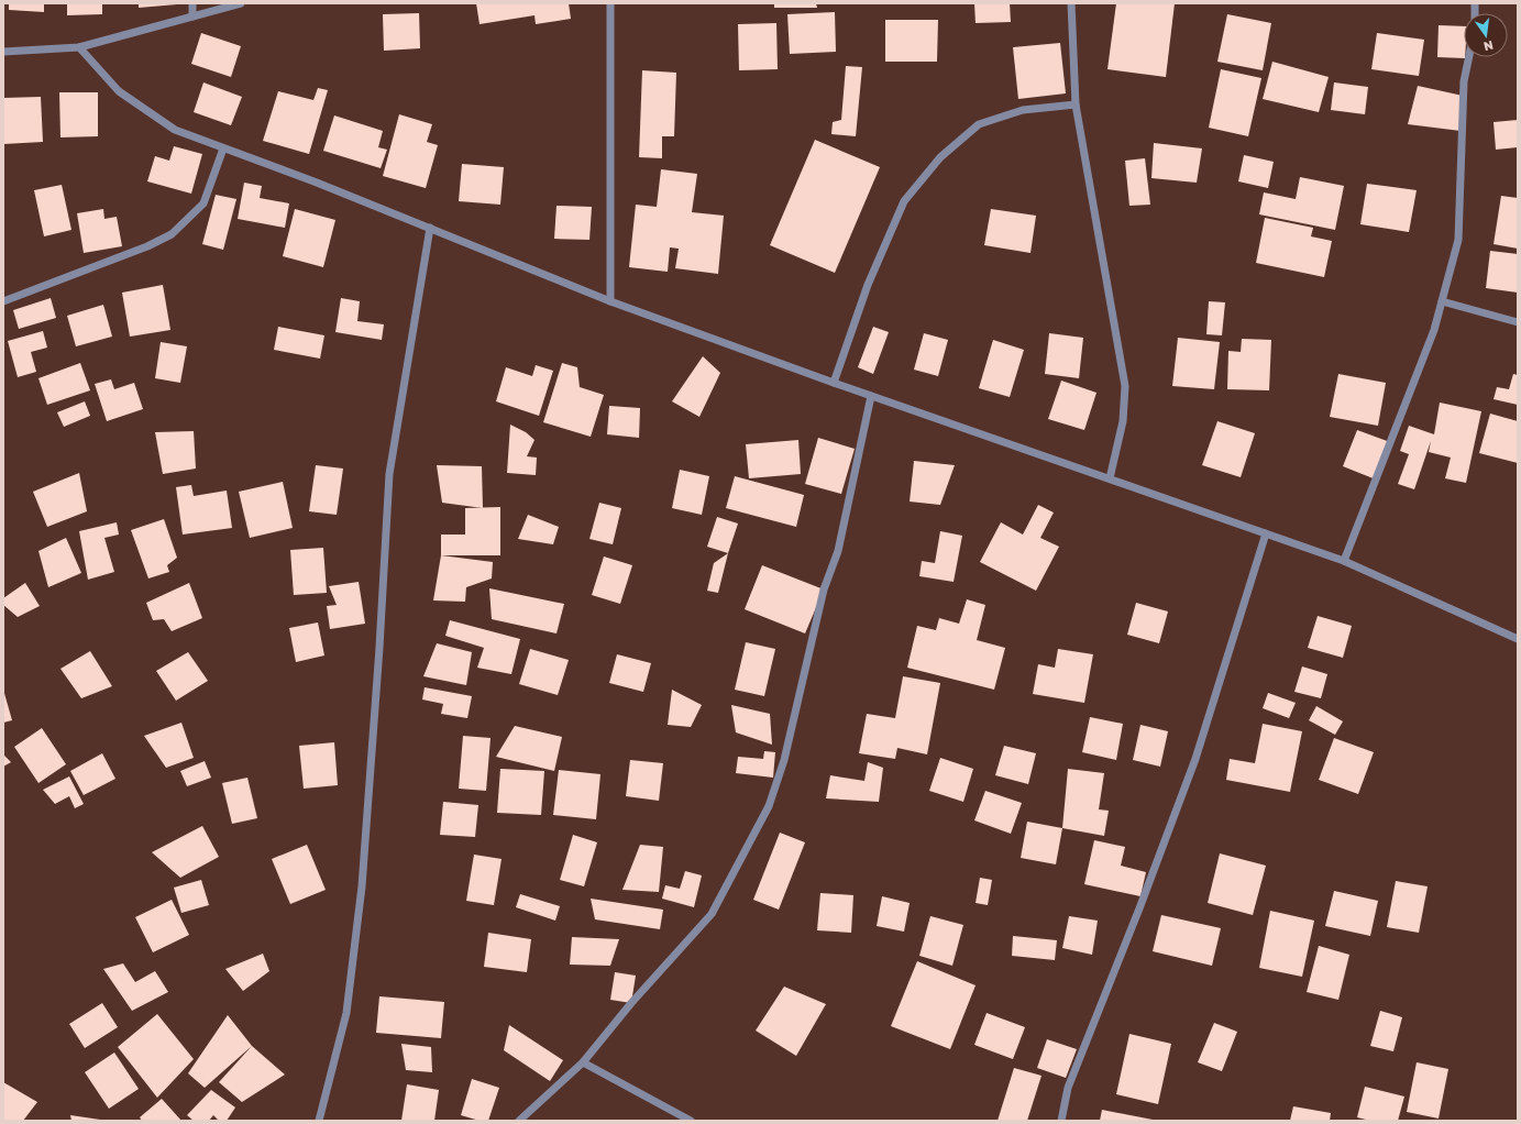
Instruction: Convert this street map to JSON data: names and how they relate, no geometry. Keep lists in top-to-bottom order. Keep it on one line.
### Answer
{"north":"bottom"}
